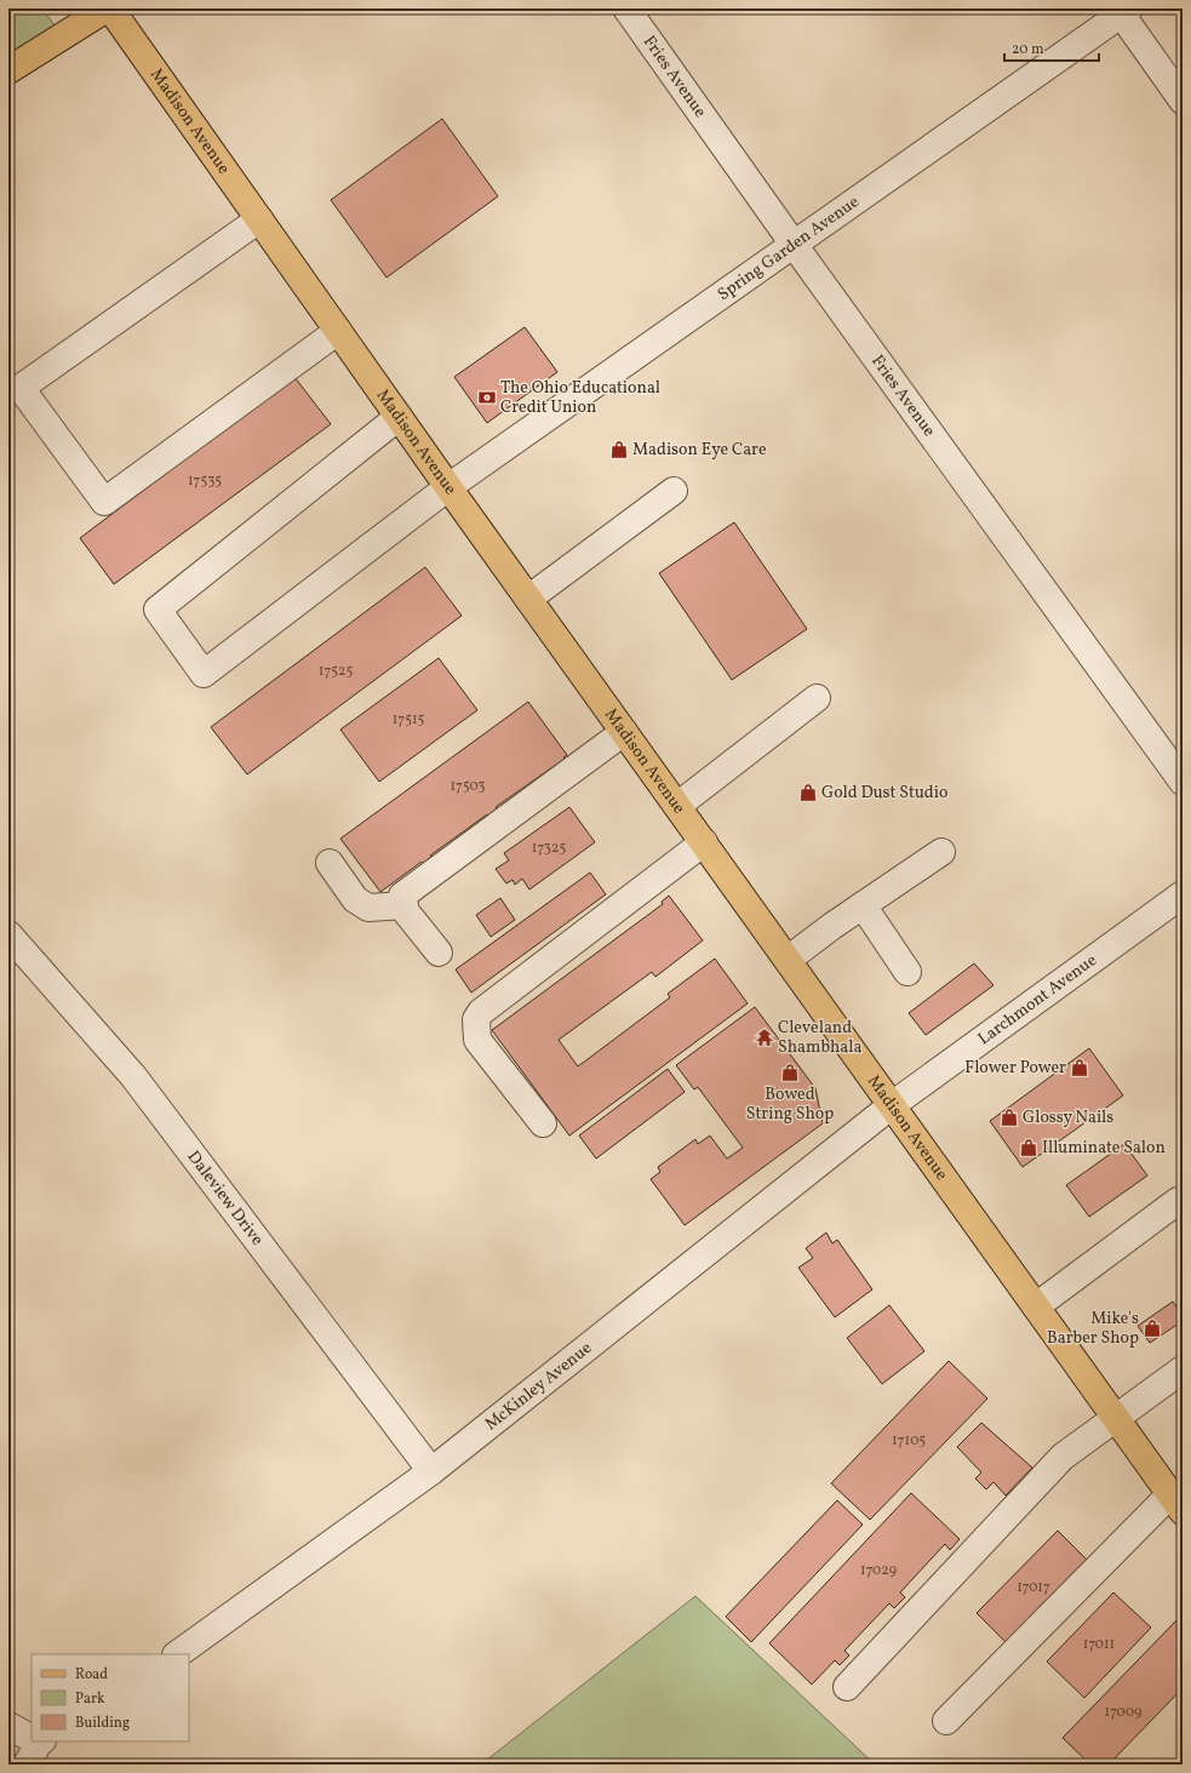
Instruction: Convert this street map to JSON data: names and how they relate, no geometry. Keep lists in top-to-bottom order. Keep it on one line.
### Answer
{"streets":{"main road":["Madison Avenue"],"street":["Fries Avenue","Spring Garden Avenue","Larchmont Avenue","Daleview Drive","McKinley Avenue"]},"crossings":[["Fries Avenue","Spring Garden Avenue"],["Madison Avenue","Spring Garden Avenue"],["Madison Avenue","Larchmont Avenue"],["Madison Avenue","McKinley Avenue"],["Larchmont Avenue","McKinley Avenue"],["Daleview Drive","McKinley Avenue"]],"places":{"bank":["The Ohio Educational Credit Union"],"shop":["Madison Eye Care","Gold Dust Studio","Flower Power","Bowed String Shop","Glossy Nails","Illuminate Salon","Mike's Barber Shop"],"temple":["Cleveland Shambhala"]},"house_numbers":["17535","17525","17515","17503","17325","17105","17029","17017","17011","17009"],"legend":["Road","Park","Building"],"scale_bar":"20 m"}
